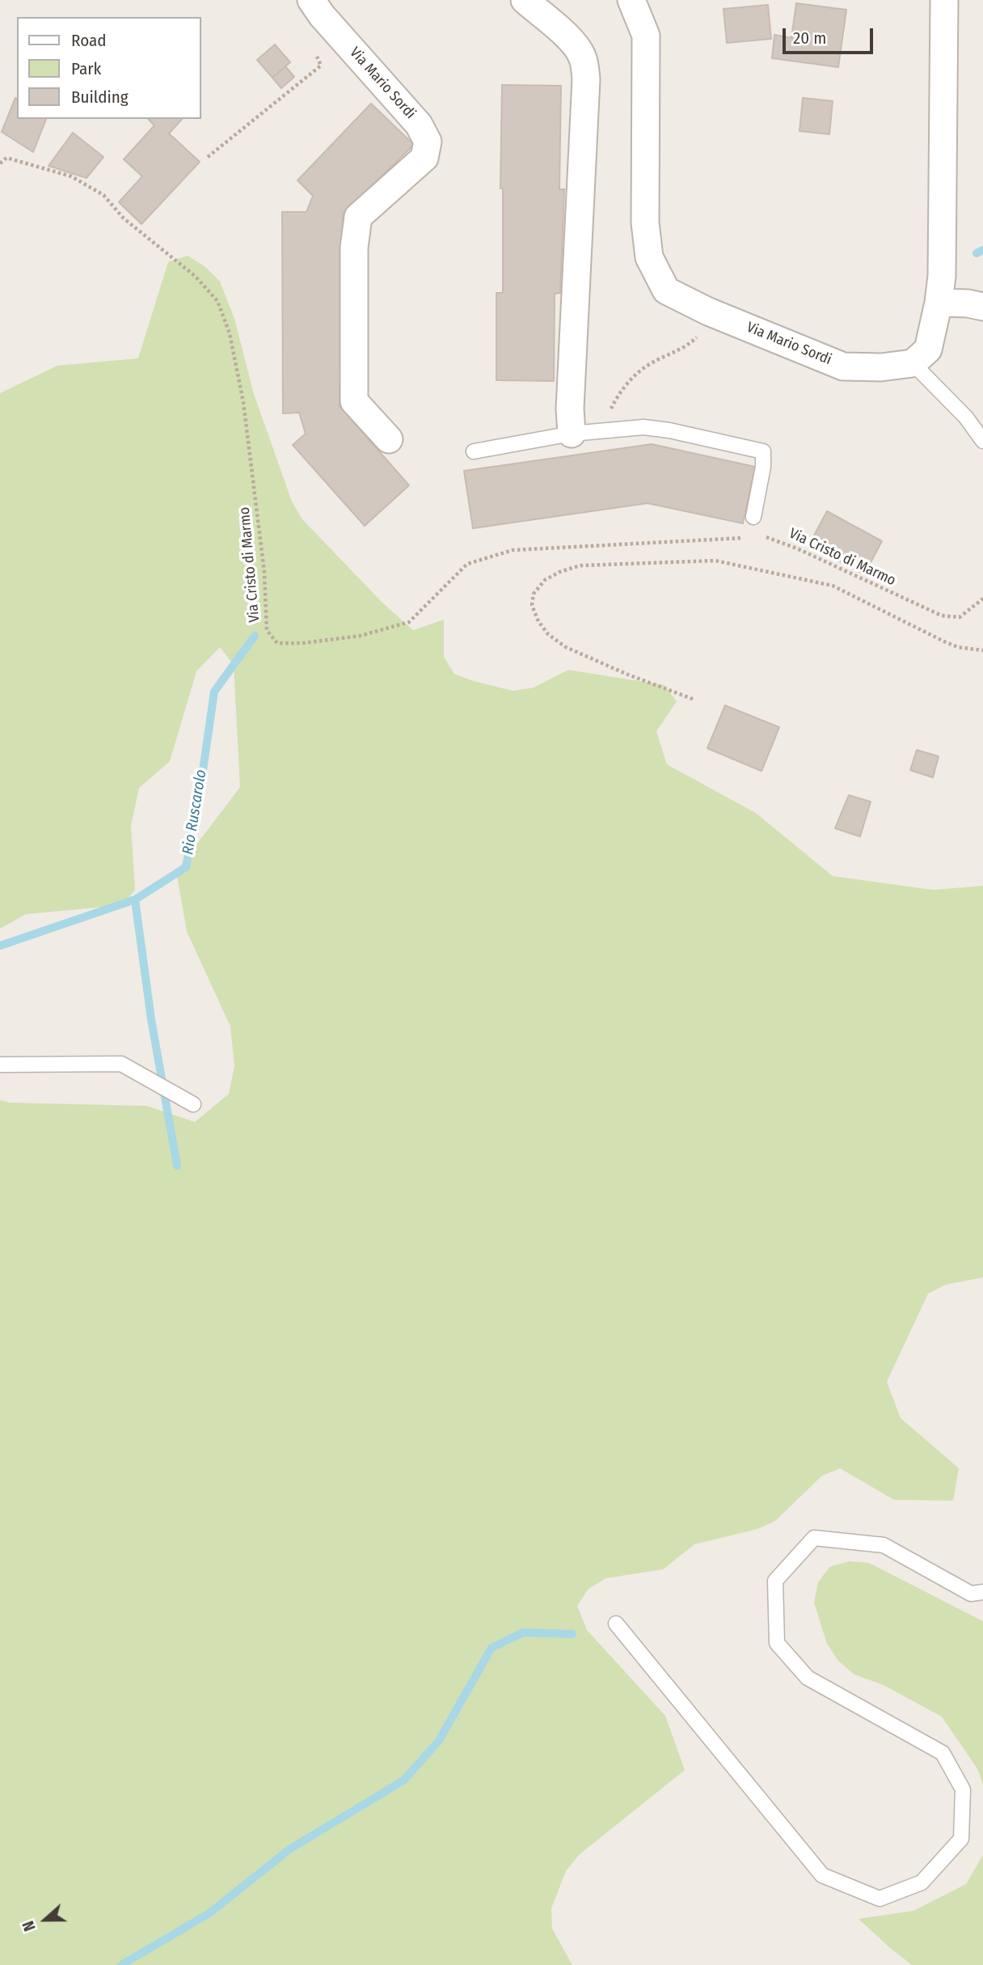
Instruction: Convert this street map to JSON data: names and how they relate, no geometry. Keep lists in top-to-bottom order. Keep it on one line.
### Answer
{"streets":{"street":["Via Mario Sordi"],"path":["Via Cristo di Marmo"]},"water":["Rio Ruscarolo"],"legend":["Road","Park","Building"],"scale_bar":"20 m","north":"left"}
